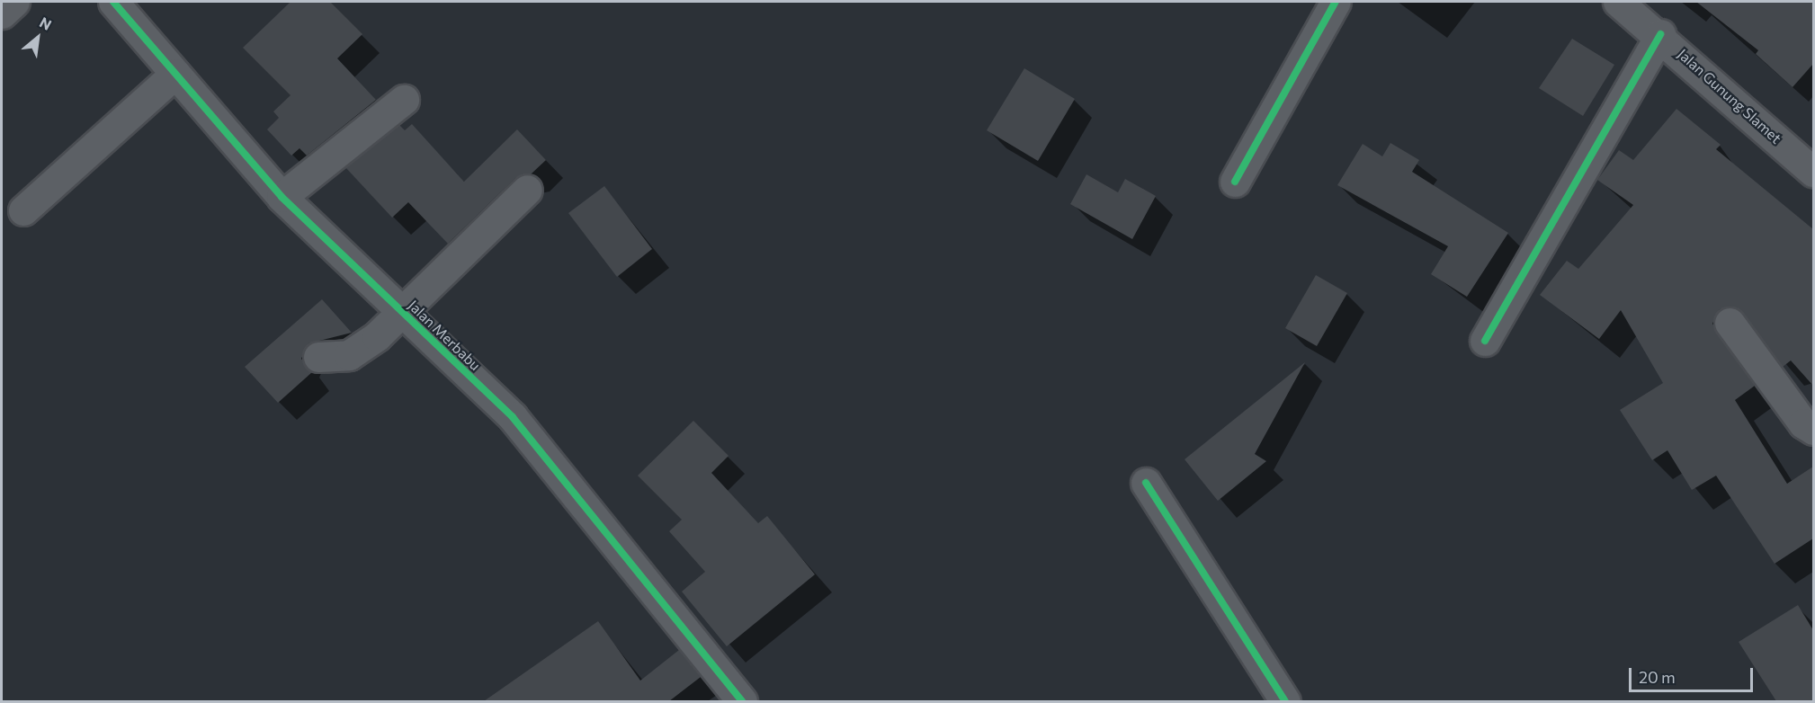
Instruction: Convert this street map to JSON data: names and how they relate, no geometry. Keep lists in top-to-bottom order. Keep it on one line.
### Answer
{"streets":{"street":["Jalan Gunung Slamet","Jalan Merbabu"]},"scale_bar":"20 m","north":"top right"}
